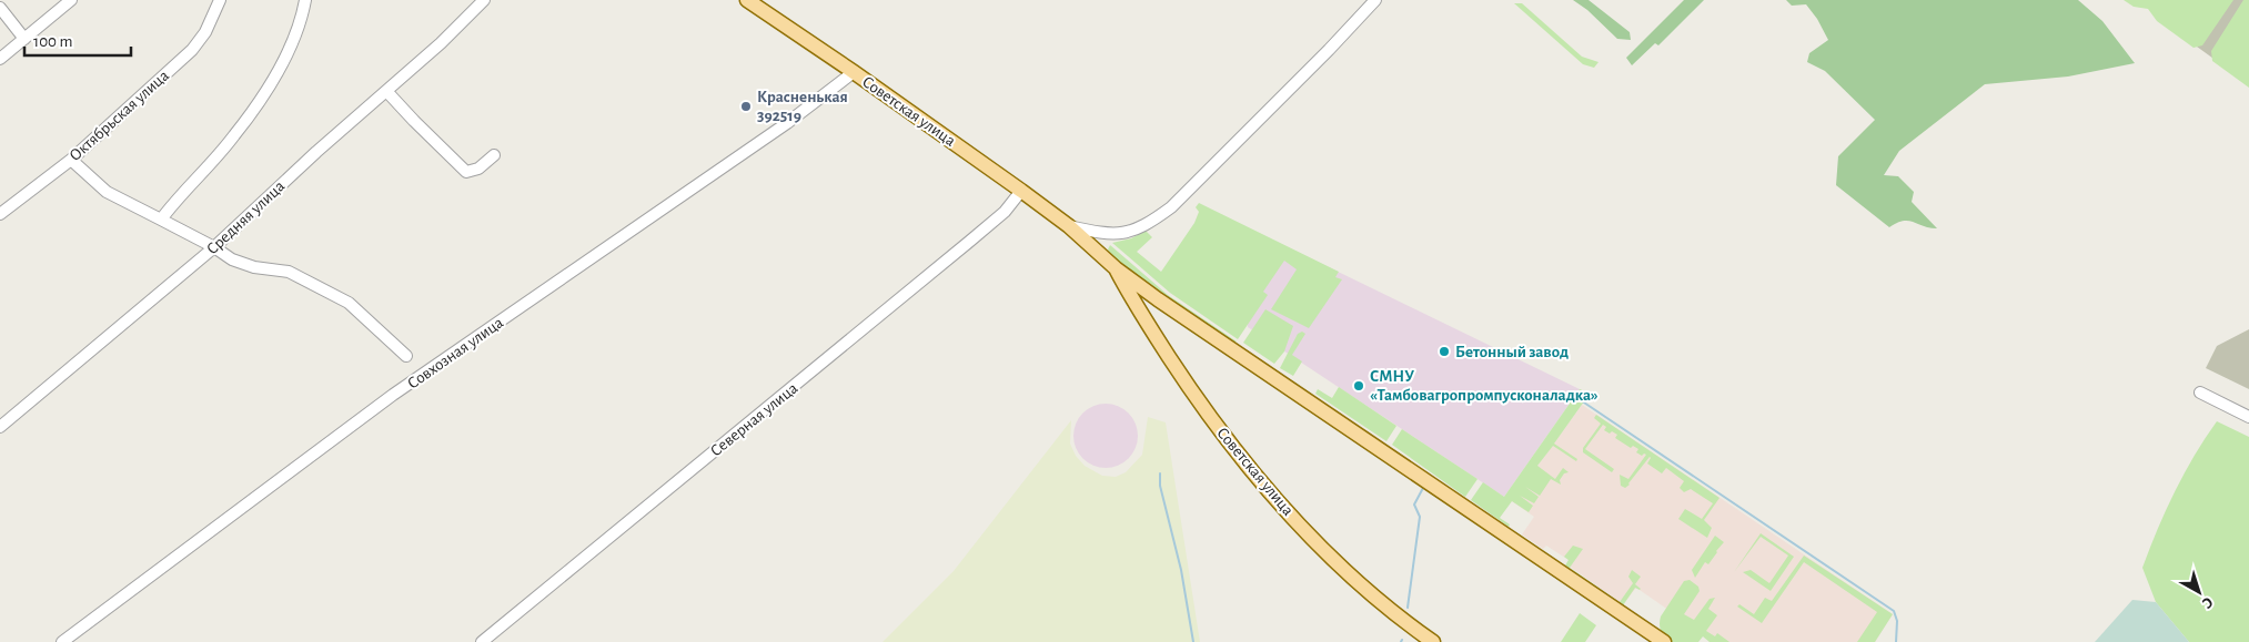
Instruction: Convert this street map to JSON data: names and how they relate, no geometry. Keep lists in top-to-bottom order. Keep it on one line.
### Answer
{"streets":{"main road":["Советская улица"],"street":["Октябрьская улица","Средняя улица","Совхозная улица","Северная улица"]},"crossings":[["Советская улица","Совхозная улица"],["Советская улица","Северная улица"]],"places":["Красненькая 392519","Бетонный завод","СМНУ «Тамбовагропромпусконаладка»"],"scale_bar":"100 m","north":"bottom right"}
